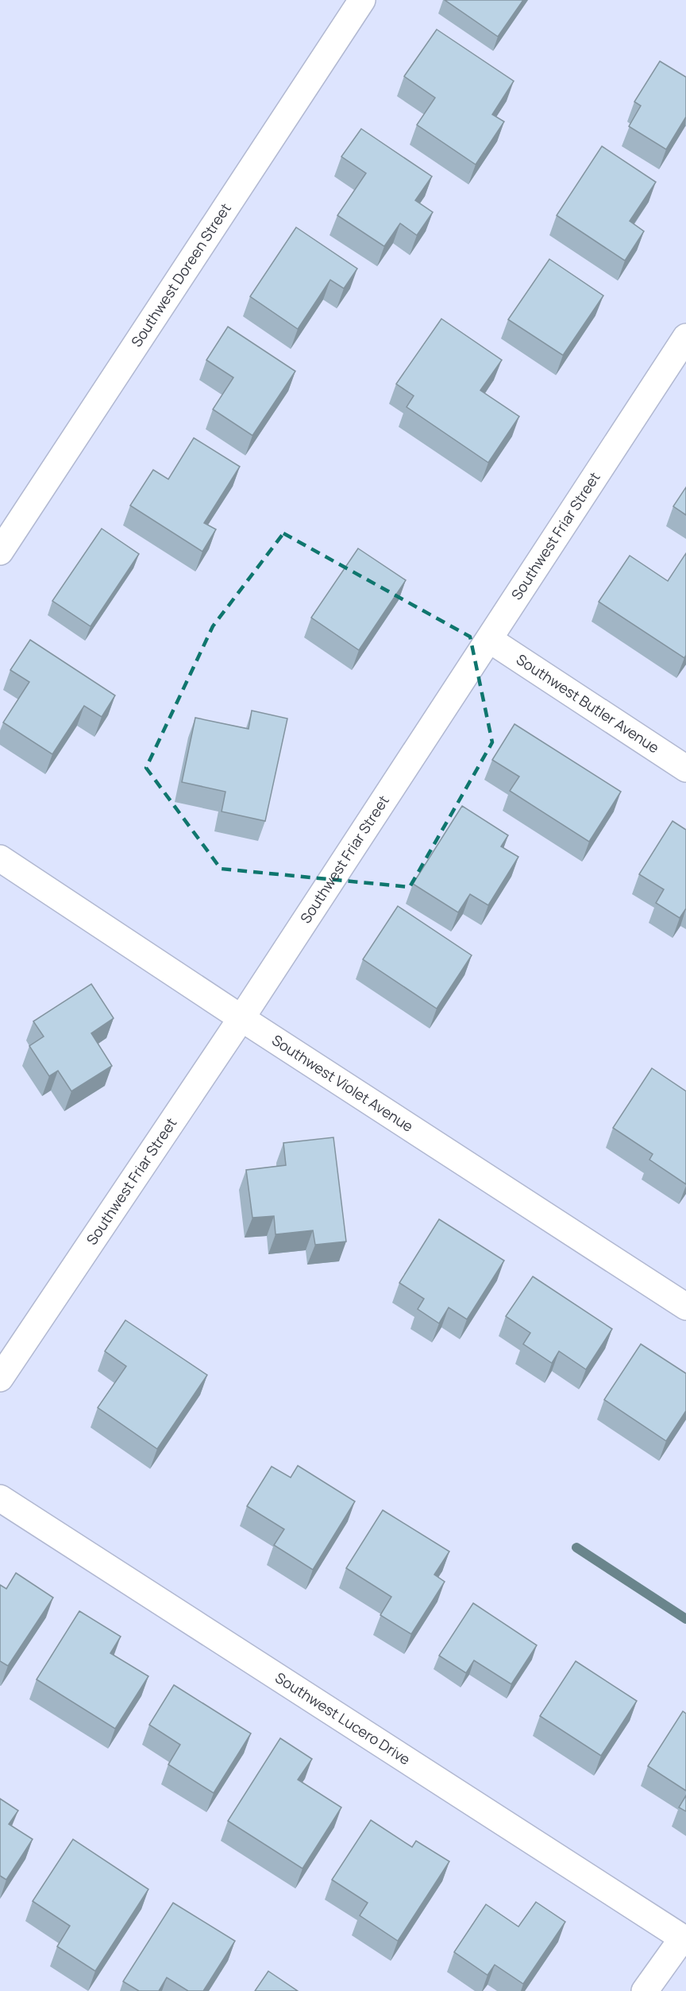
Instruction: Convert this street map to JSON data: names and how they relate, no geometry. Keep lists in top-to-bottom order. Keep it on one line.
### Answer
{"streets":{"street":["Southwest Doreen Street","Southwest Friar Street","Southwest Butler Avenue","Southwest Violet Avenue","Southwest Lucero Drive"]},"crossings":[["Southwest Friar Street","Southwest Butler Avenue"],["Southwest Friar Street","Southwest Violet Avenue"]]}
